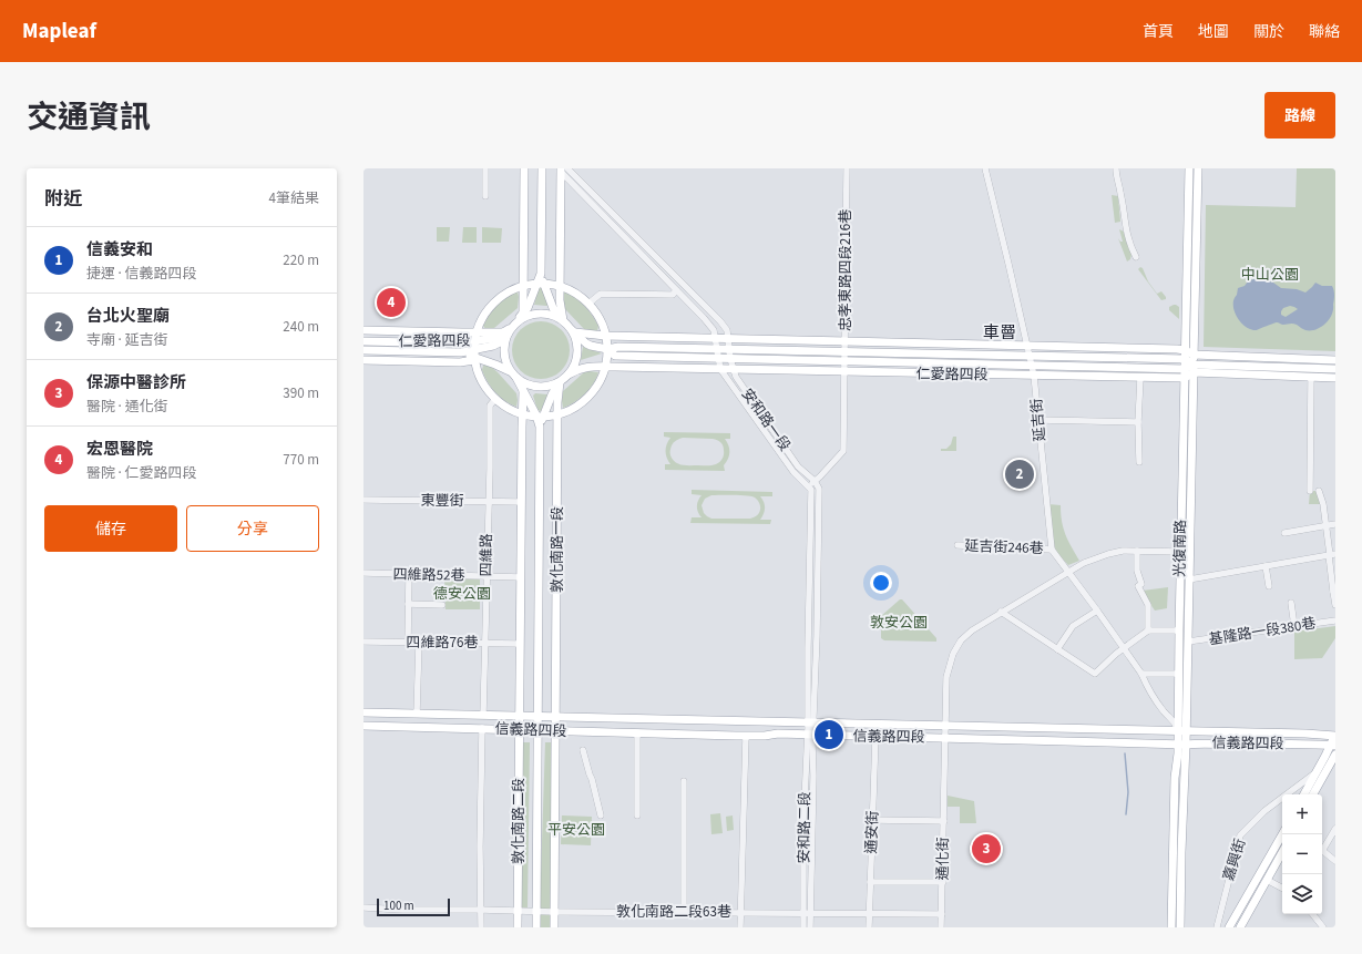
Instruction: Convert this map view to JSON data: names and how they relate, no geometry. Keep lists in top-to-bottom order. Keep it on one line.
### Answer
{"streets":{"main road":["仁愛路四段","光復南路","敦化南路一段","信義路四段","敦化南路二段"],"street":["忠孝東路四段216巷","安和路一段","延吉街","東豐街","延吉街246巷","四維路","四維路52巷","基隆路一段380巷","四維路76巷","安和路二段","通安街","通化街","嘉興街","敦化南路二段63巷"]},"crossings":[["忠孝東路四段216巷","仁愛路四段"],["忠孝東路四段216巷","安和路一段"],["仁愛路四段","安和路一段"],["仁愛路四段","延吉街"],["仁愛路四段","光復南路"],["仁愛路四段","敦化南路一段"],["延吉街","延吉街246巷"],["東豐街","四維路"],["光復南路","基隆路一段380巷"],["光復南路","信義路四段"],["光復南路","通化街"],["敦化南路一段","信義路四段"],["敦化南路一段","敦化南路二段"],["四維路","四維路52巷"],["四維路","四維路76巷"],["四維路","信義路四段"],["信義路四段","敦化南路二段"],["信義路四段","安和路二段"],["信義路四段","通安街"],["信義路四段","通化街"],["敦化南路二段","敦化南路二段63巷"],["安和路二段","敦化南路二段63巷"],["通安街","敦化南路二段63巷"],["通化街","敦化南路二段63巷"]],"districts":["車罾"],"parks":["中山公園","德安公園","敦安公園","平安公園"],"scale_bar":"100 m","page":{"header":"Mapleaf","nav":["首頁","地圖","關於","聯絡"],"title":"交通資訊","buttons":["路線",["儲存","分享"]],"heading":["附近","4筆結果"],"list":[{"mark":"1","name":"信義安和","note":"捷運 · 信義路四段","value":"220 m"},{"mark":"2","name":"台北火聖廟","note":"寺廟 · 延吉街","value":"240 m"},{"mark":"3","name":"保源中醫診所","note":"醫院 · 通化街","value":"390 m"},{"mark":"4","name":"宏恩醫院","note":"醫院 · 仁愛路四段","value":"770 m"}],"pins":["4","2","1","3"],"map_buttons":["+","−"],"scale":"100 m"}}
